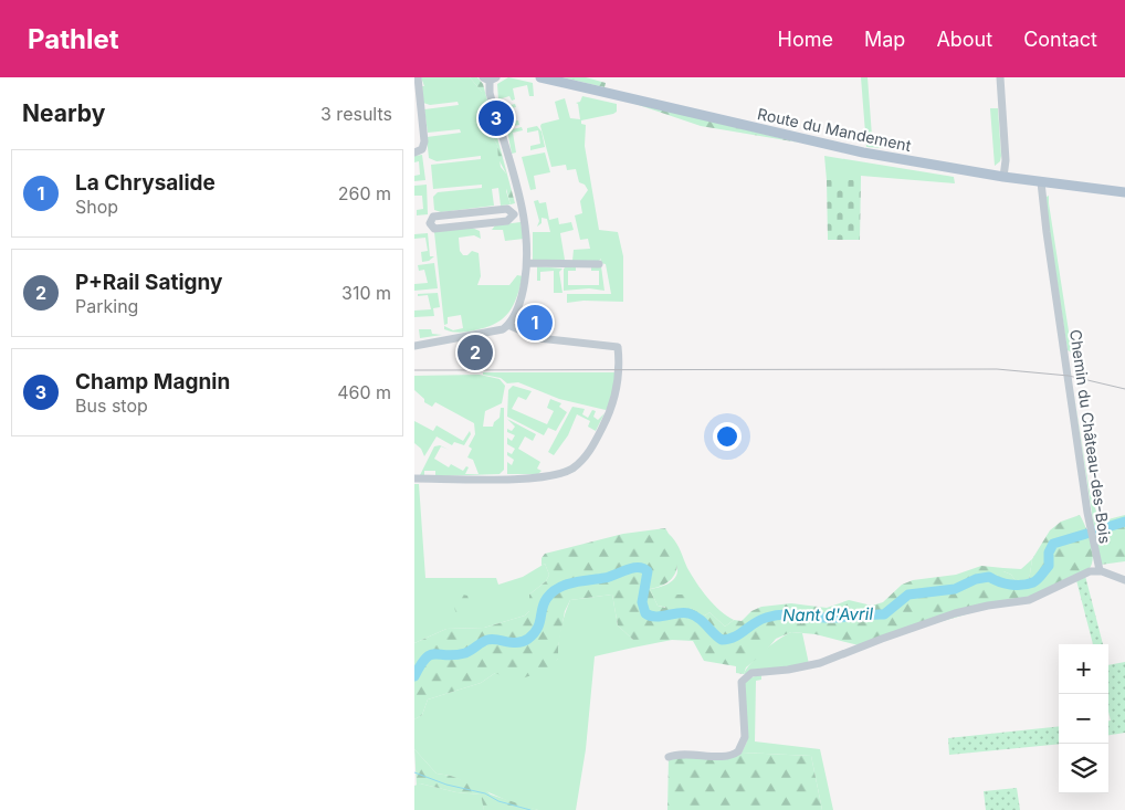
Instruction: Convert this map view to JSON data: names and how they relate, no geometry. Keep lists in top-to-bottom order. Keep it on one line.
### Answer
{"streets":{"main road":["Route du Mandement"],"street":["Chemin du Château-des-Bois"]},"crossings":[["Route du Mandement","Chemin du Château-des-Bois"]],"water":["Nant d'Avril"],"page":{"header":"Pathlet","nav":["Home","Map","About","Contact"],"heading":["Nearby","3 results"],"pins":["3","1","2"],"list":[{"mark":"1","name":"La Chrysalide","note":"Shop","value":"260 m"},{"mark":"2","name":"P+Rail Satigny","note":"Parking","value":"310 m"},{"mark":"3","name":"Champ Magnin","note":"Bus stop","value":"460 m"}],"map_buttons":["+","−"]}}
